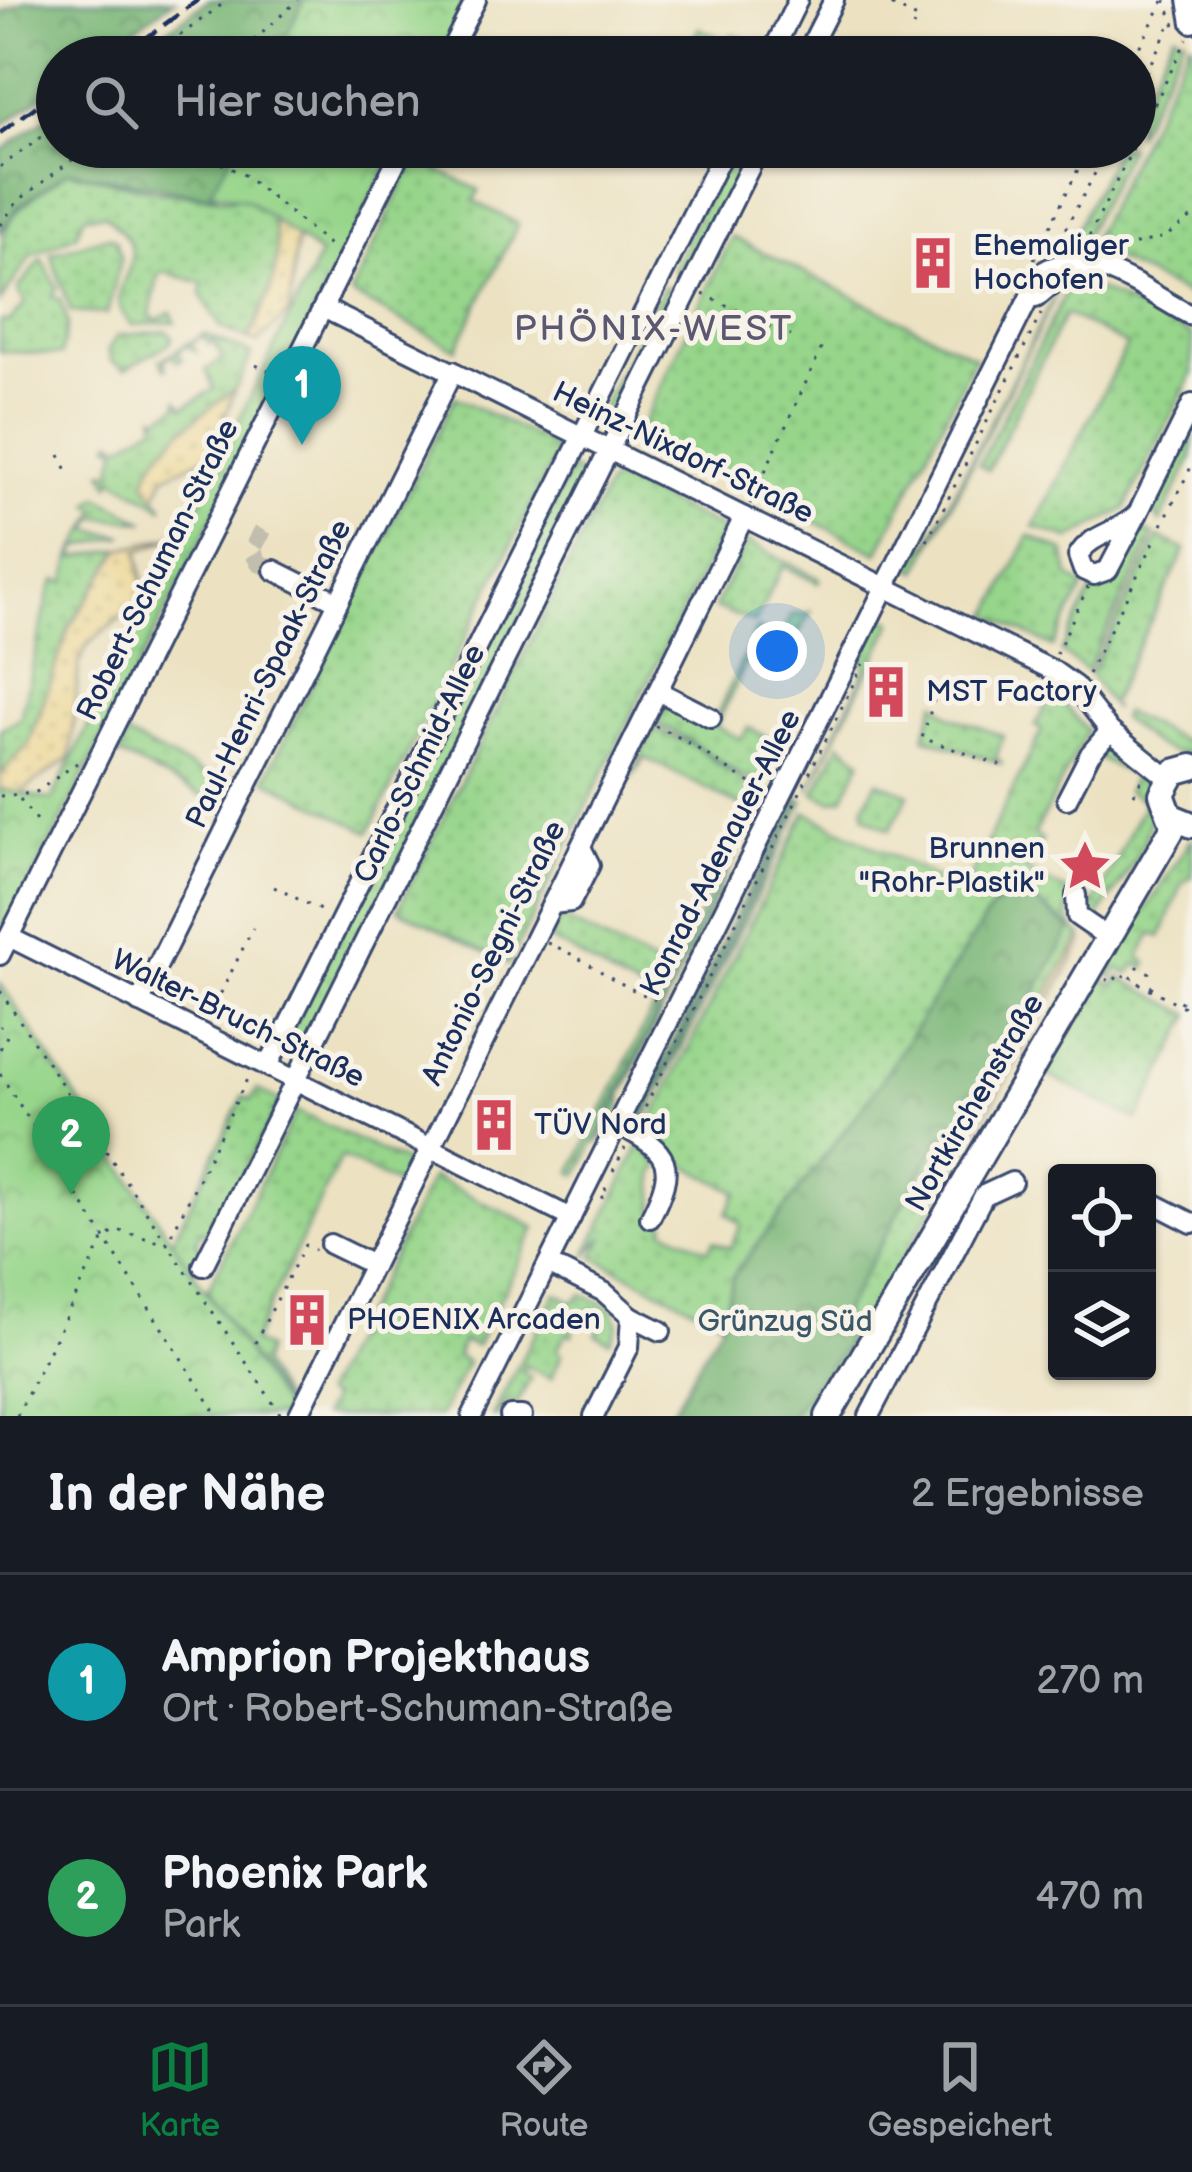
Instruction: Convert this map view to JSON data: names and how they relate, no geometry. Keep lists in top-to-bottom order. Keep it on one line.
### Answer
{"streets":{"main road":["Nortkirchenstraße"],"street":["Heinz-Nixdorf-Straße","Robert-Schuman-Straße","Paul-Henri-Spaak-Straße","Carlo-Schmid-Allee","Konrad-Adenauer-Allee","Antonio-Segni-Straße","Walter-Bruch-Straße"]},"crossings":[["Heinz-Nixdorf-Straße","Robert-Schuman-Straße"],["Heinz-Nixdorf-Straße","Paul-Henri-Spaak-Straße"],["Heinz-Nixdorf-Straße","Carlo-Schmid-Allee"],["Heinz-Nixdorf-Straße","Konrad-Adenauer-Allee"],["Heinz-Nixdorf-Straße","Antonio-Segni-Straße"],["Robert-Schuman-Straße","Walter-Bruch-Straße"],["Paul-Henri-Spaak-Straße","Walter-Bruch-Straße"],["Carlo-Schmid-Allee","Walter-Bruch-Straße"],["Konrad-Adenauer-Allee","Walter-Bruch-Straße"],["Antonio-Segni-Straße","Walter-Bruch-Straße"]],"districts":["PHÖNIX-WEST"],"parks":["Grünzug Süd"],"places":{"building":["Ehemaliger Hochofen","MST Factory","TÜV Nord","PHOENIX Arcaden"],"place":["Brunnen \"Rohr-Plastik\""]},"page":{"search":"Hier suchen","pins":["1","2"],"heading":["In der Nähe","2 Ergebnisse"],"list":[{"mark":"1","name":"Amprion Projekthaus","note":"Ort · Robert-Schuman-Straße","value":"270 m"},{"mark":"2","name":"Phoenix Park","note":"Park","value":"470 m"}],"nav":["Karte","Route","Gespeichert"]}}
